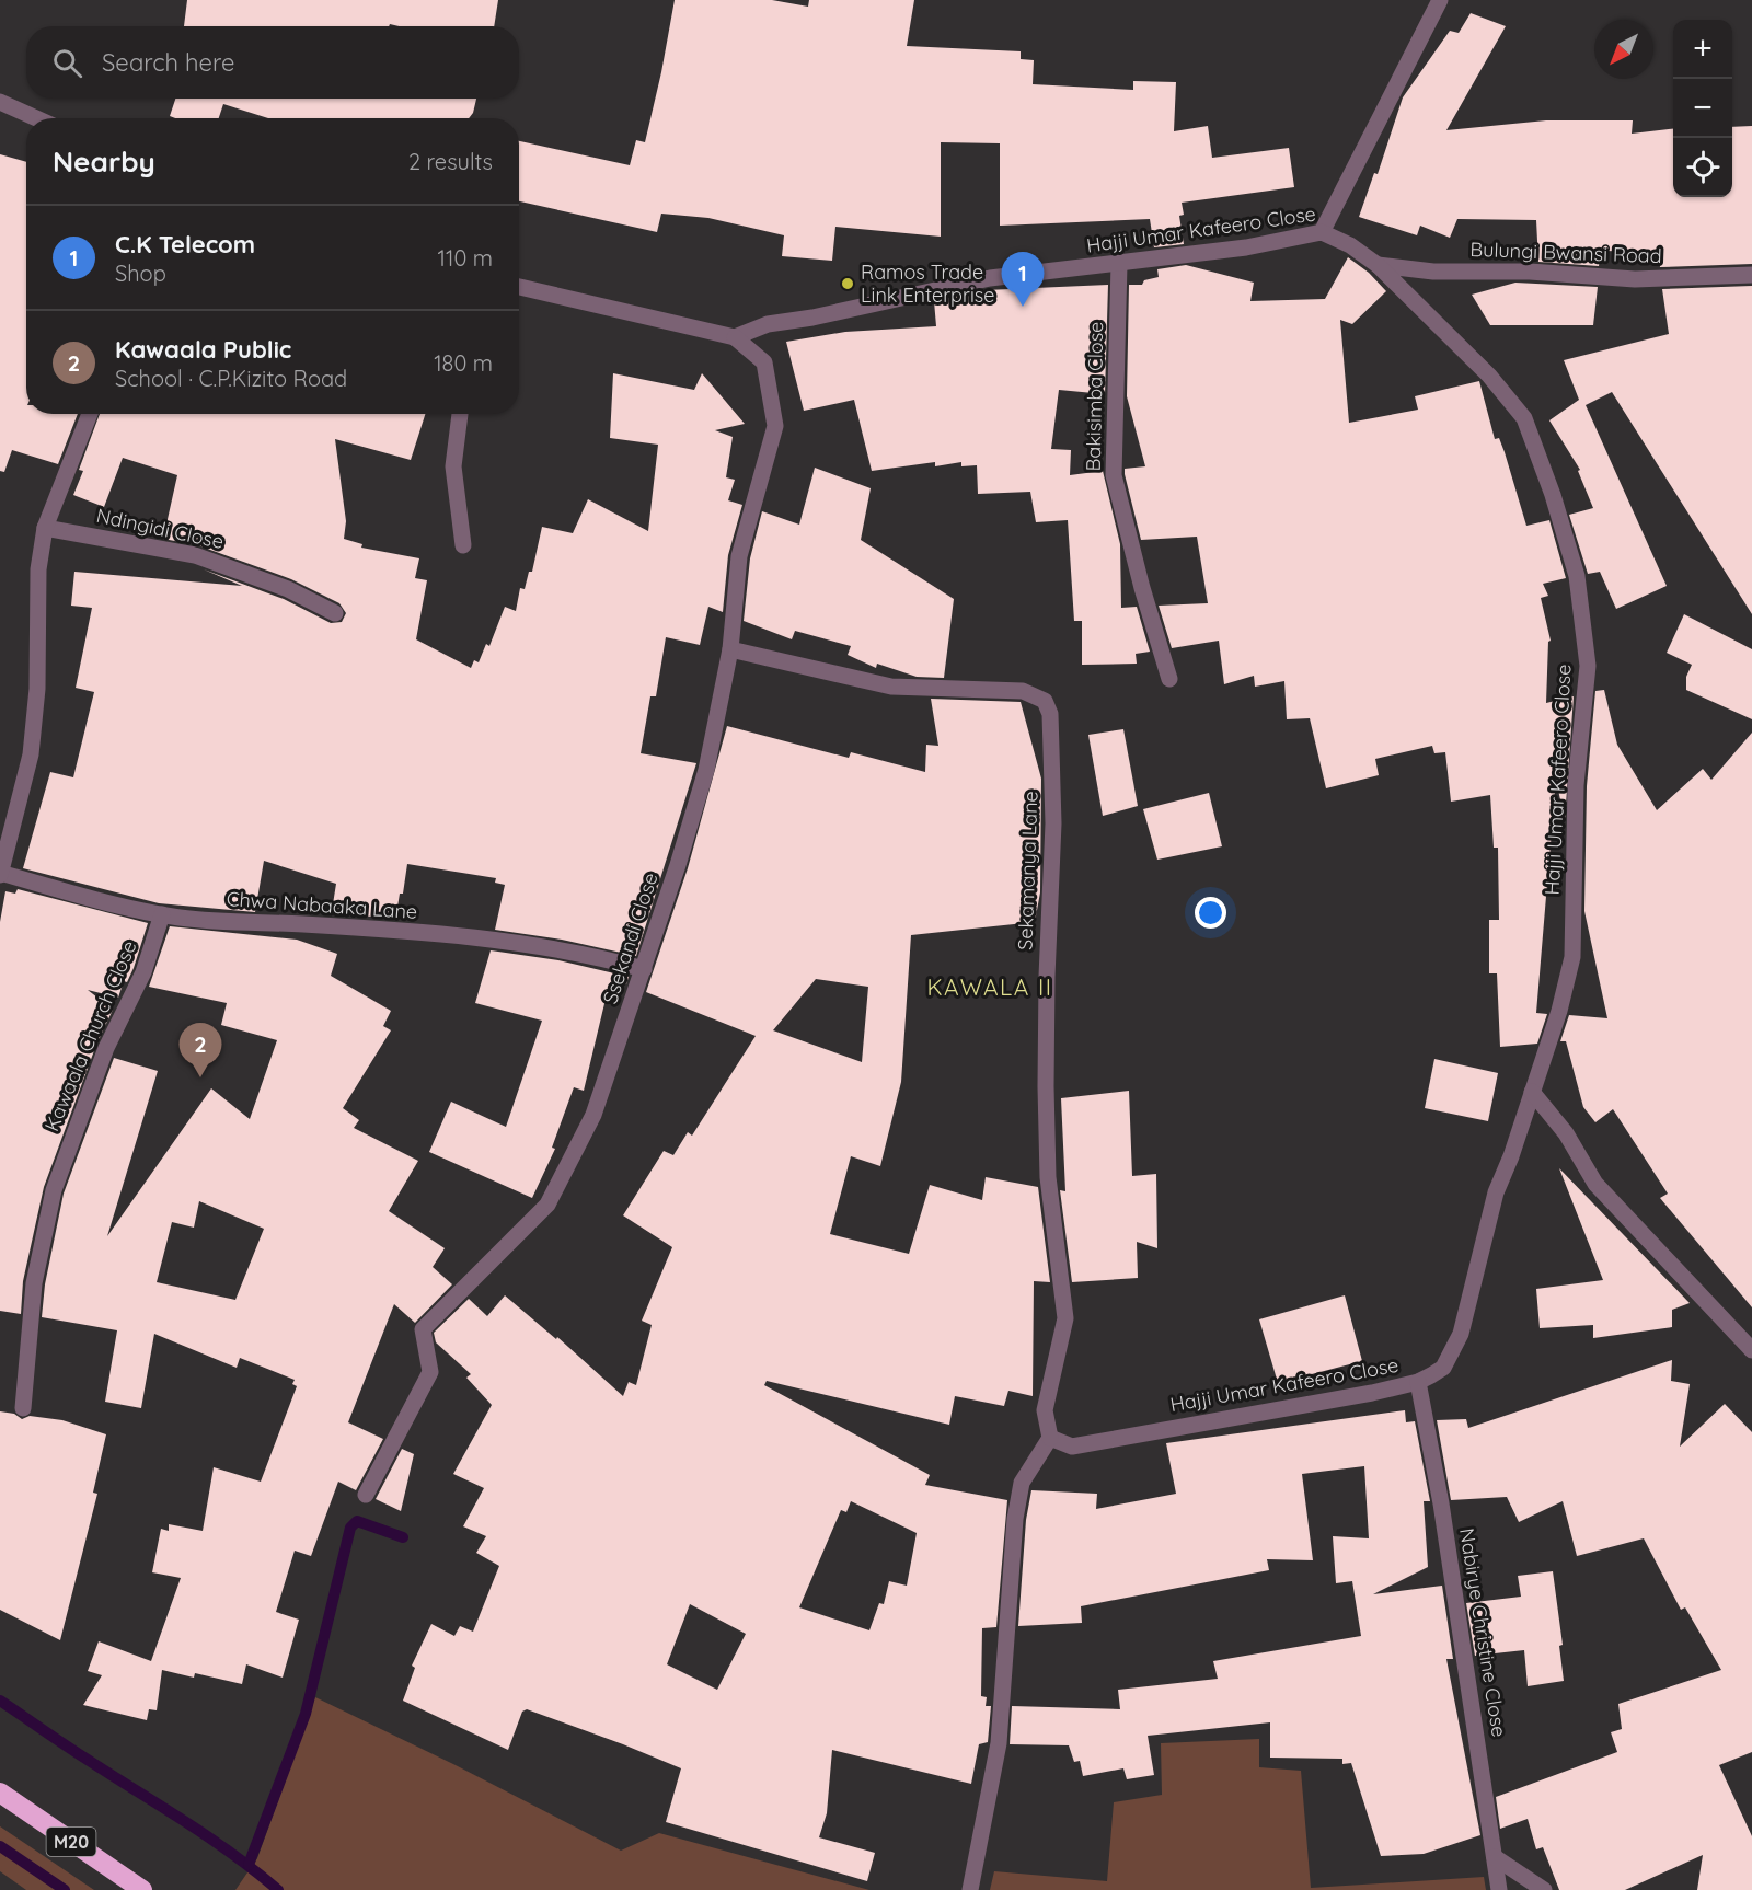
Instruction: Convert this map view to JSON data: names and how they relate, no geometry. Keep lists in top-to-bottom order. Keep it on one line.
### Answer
{"streets":{"highway":["M20"],"street":["Hajji Umar Kafeero Close","Bulungi Bwansi Road","Bakisimba Close","Ndingidi Close","Sekamanya Lane","Chwa Nabaaka Lane","Ssekandi Close","Kawaala Church Close","Nabirye Christine Close"]},"crossings":[["Hajji Umar Kafeero Close","Bulungi Bwansi Road"],["Hajji Umar Kafeero Close","Bakisimba Close"],["Hajji Umar Kafeero Close","Sekamanya Lane"],["Hajji Umar Kafeero Close","Ssekandi Close"],["Hajji Umar Kafeero Close","Nabirye Christine Close"],["Sekamanya Lane","Ssekandi Close"],["Chwa Nabaaka Lane","Ssekandi Close"],["Chwa Nabaaka Lane","Kawaala Church Close"]],"districts":["KAWALA II"],"places":["Ramos Trade Link Enterprise"],"north":"bottom left","page":{"map_buttons":["+","−"],"search":"Search here","heading":["Nearby","2 results"],"list":[{"mark":"1","name":"C.K Telecom","note":"Shop","value":"110 m"},{"mark":"2","name":"Kawaala Public","note":"School · C.P.Kizito Road","value":"180 m"}],"pins":["1","2"]}}
